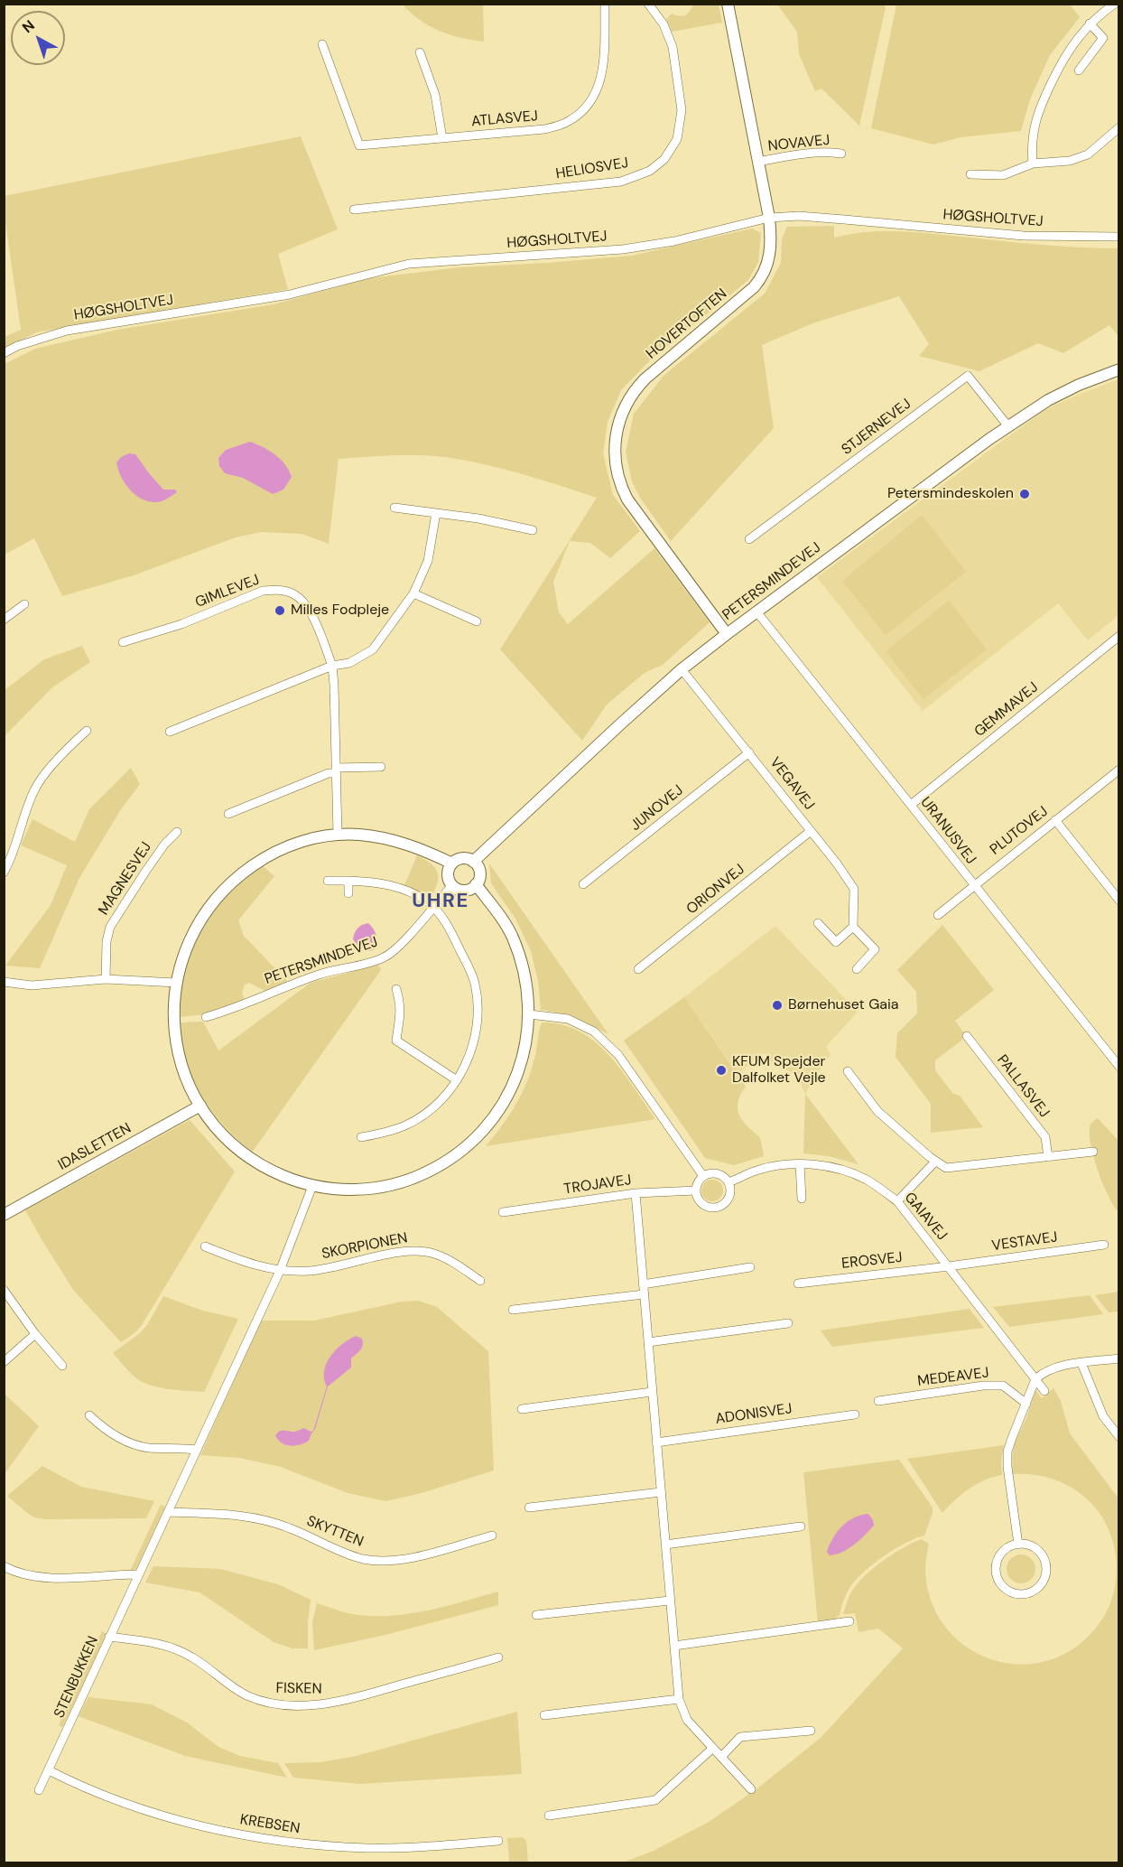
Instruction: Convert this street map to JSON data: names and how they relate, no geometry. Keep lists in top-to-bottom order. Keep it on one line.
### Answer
{"streets":{"street":["ATLASVEJ","NOVAVEJ","HELIOSVEJ","HØGSHOLTVEJ","HOVERTOFTEN","STJERNEVEJ","PETERSMINDEVEJ","GIMLEVEJ","GEMMAVEJ","VEGAVEJ","JUNOVEJ","URANUSVEJ","PLUTOVEJ","MAGNESVEJ","ORIONVEJ","PALLASVEJ","IDASLETTEN","TROJAVEJ","GAIAVEJ","VESTAVEJ","SKORPIONEN","EROSVEJ","MEDEAVEJ","ADONISVEJ","SKYTTEN","STENBUKKEN","FISKEN","KREBSEN"]},"crossings":[["NOVAVEJ","HOVERTOFTEN"],["HØGSHOLTVEJ","HOVERTOFTEN"],["HOVERTOFTEN","PETERSMINDEVEJ"],["STJERNEVEJ","PETERSMINDEVEJ"],["PETERSMINDEVEJ","VEGAVEJ"],["PETERSMINDEVEJ","URANUSVEJ"],["GEMMAVEJ","URANUSVEJ"],["VEGAVEJ","JUNOVEJ"],["VEGAVEJ","ORIONVEJ"],["URANUSVEJ","PLUTOVEJ"],["TROJAVEJ","GAIAVEJ"],["GAIAVEJ","VESTAVEJ"],["GAIAVEJ","EROSVEJ"],["VESTAVEJ","EROSVEJ"],["SKORPIONEN","STENBUKKEN"],["SKYTTEN","STENBUKKEN"],["STENBUKKEN","FISKEN"],["STENBUKKEN","KREBSEN"]],"districts":["UHRE"],"places":["Petersmindeskolen","Milles Fodpleje","Børnehuset Gaia","KFUM Spejder Dalfolket Vejle"],"north":"top left"}
